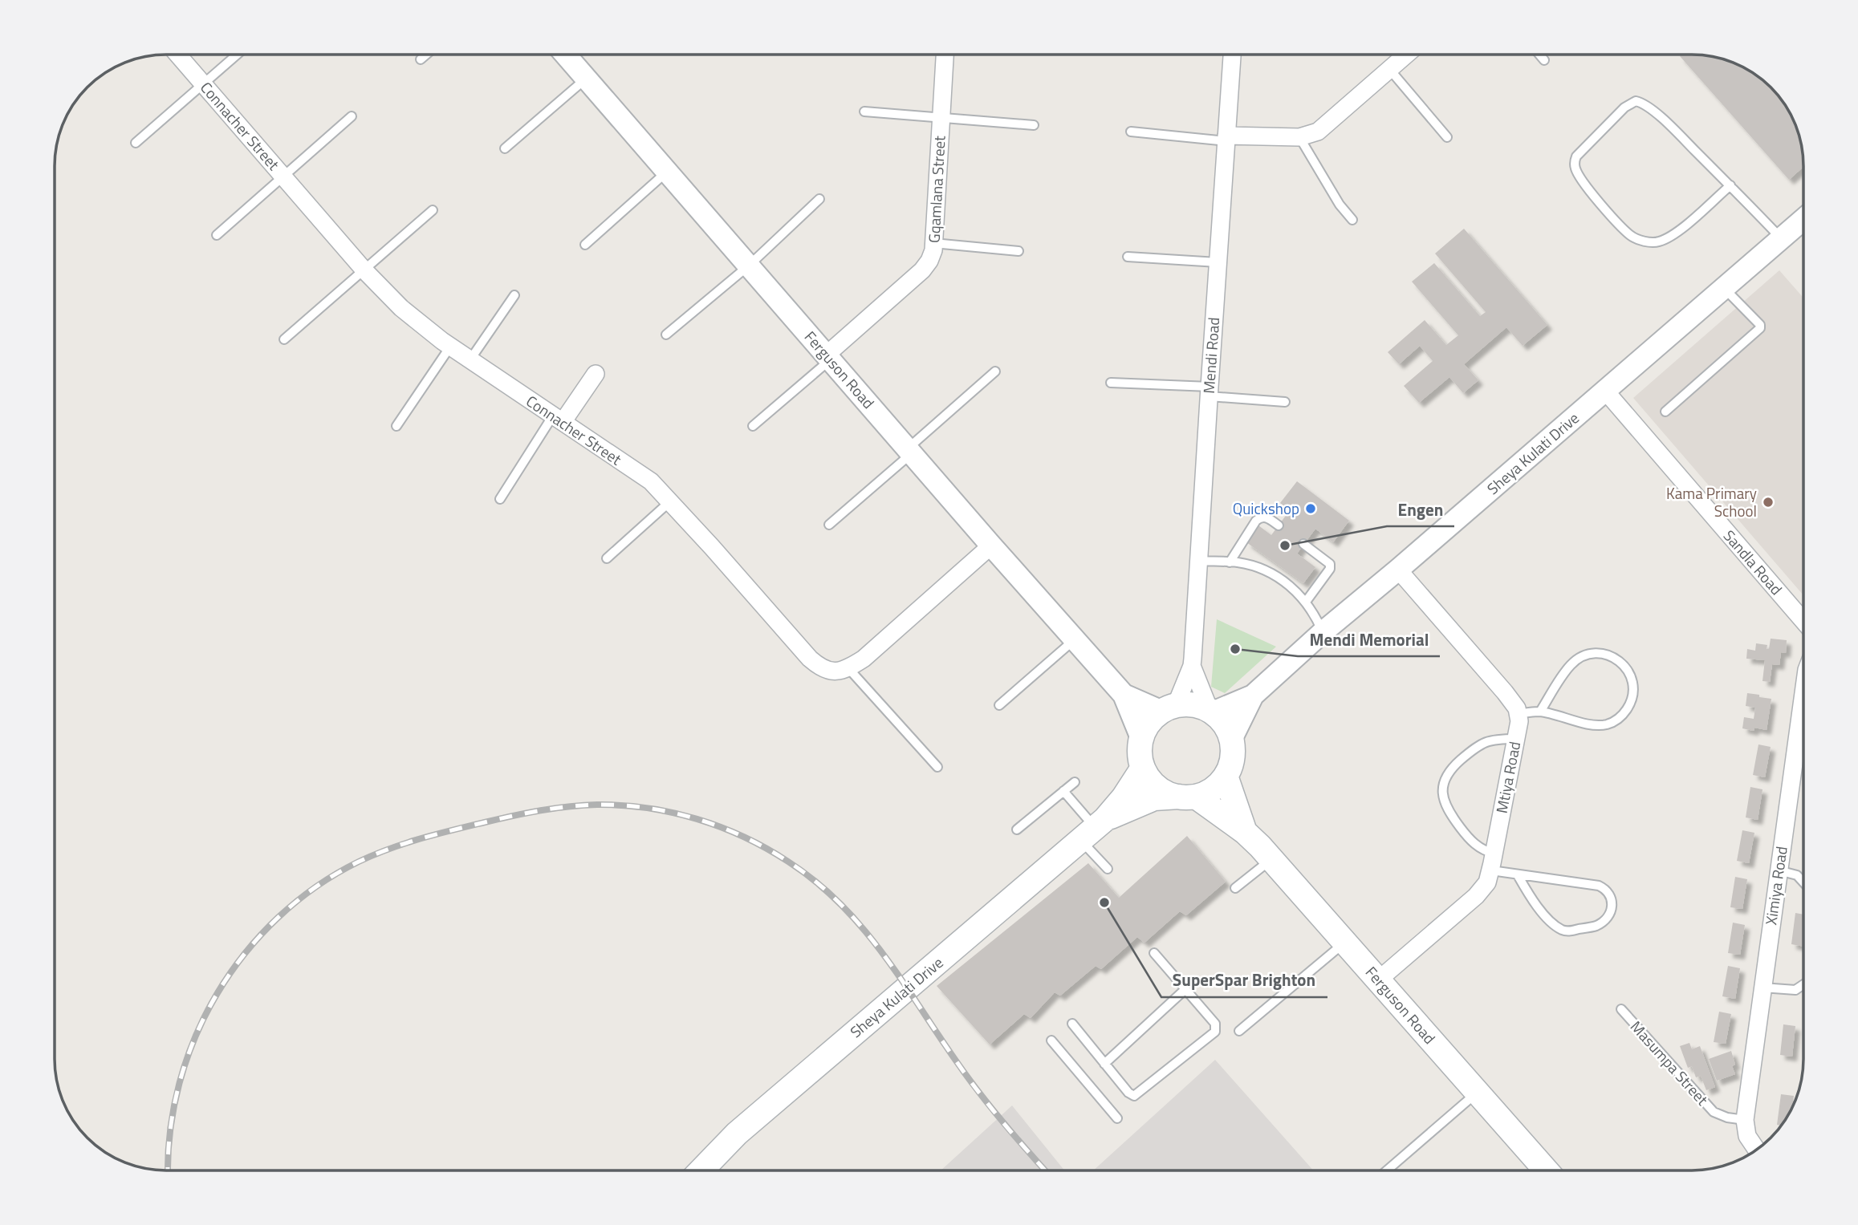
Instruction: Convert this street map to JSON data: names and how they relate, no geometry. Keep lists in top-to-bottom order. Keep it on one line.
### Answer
{"streets":{"main road":["Ferguson Road","Sheya Kulati Drive"],"street":["Connacher Street","Gqamlana Street","Mendi Road","Sandla Road","Mtiya Road","Ximiya Road"],"lane":["Masumpa Street"]},"crossings":[["Gqamlana Street","Ferguson Road"],["Mendi Road","Ferguson Road"],["Mendi Road","Sheya Kulati Drive"],["Ferguson Road","Sheya Kulati Drive"],["Ferguson Road","Mtiya Road"],["Sheya Kulati Drive","Sandla Road"],["Ximiya Road","Masumpa Street"]],"places":["Kama Primary School","Quickshop","Engen","Mendi Memorial","SuperSpar Brighton"]}
